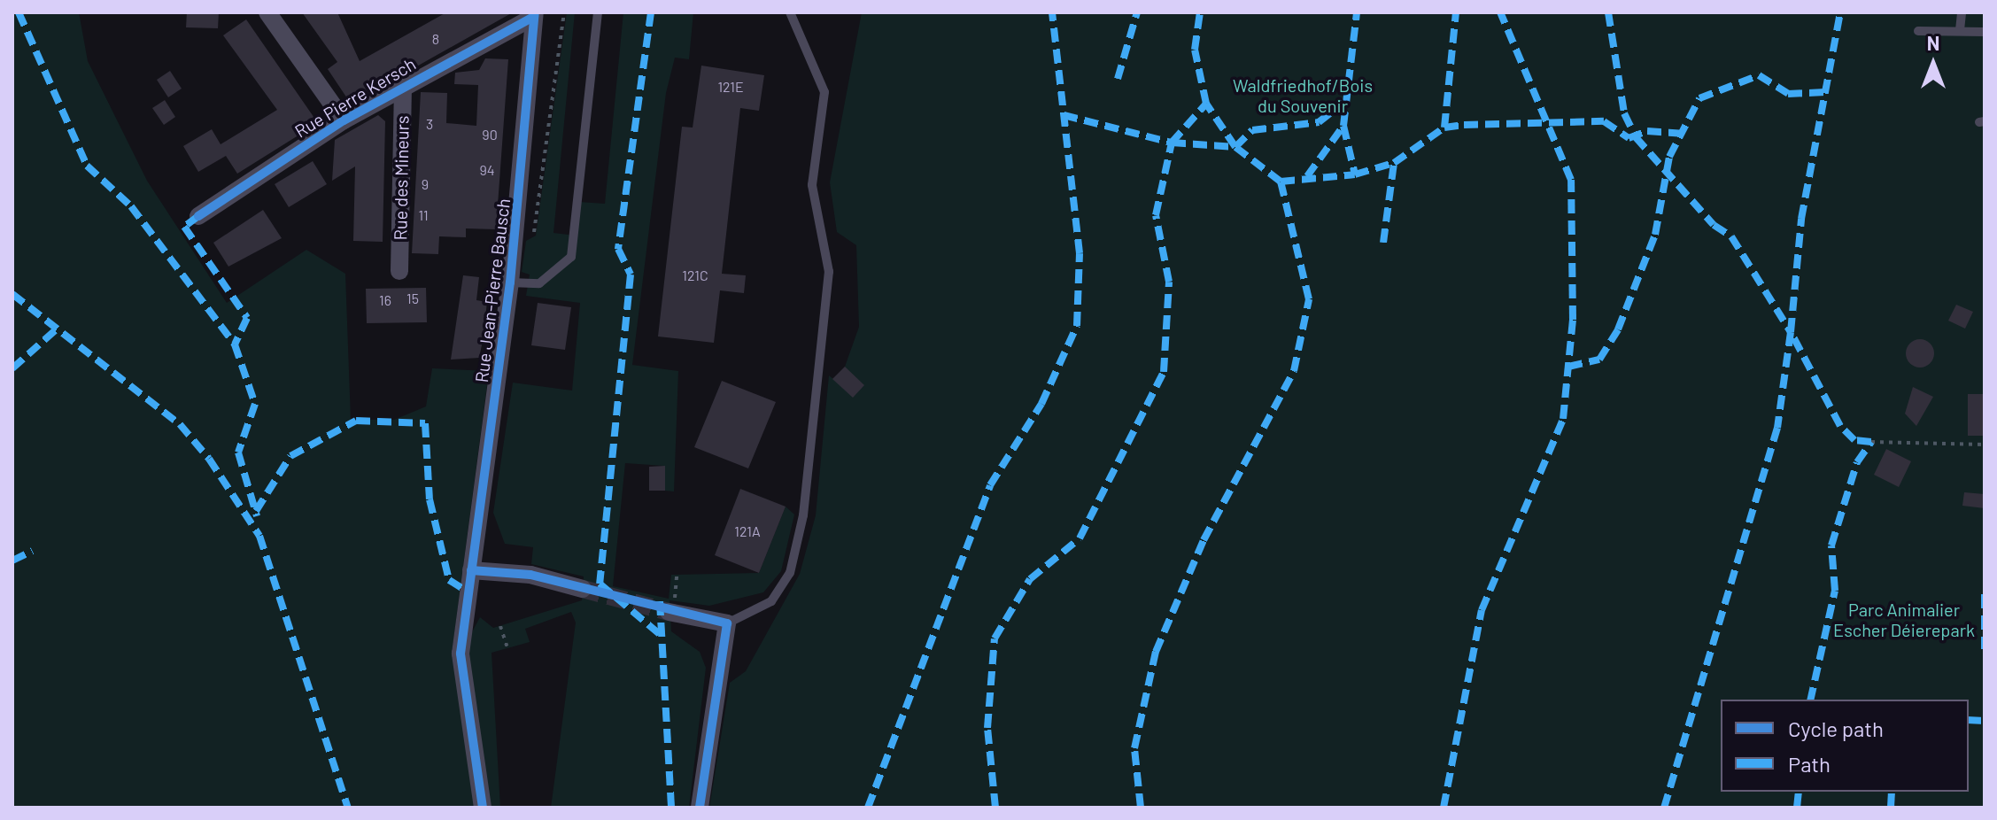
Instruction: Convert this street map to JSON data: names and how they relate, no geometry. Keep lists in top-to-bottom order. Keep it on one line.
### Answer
{"streets":{"street":["Rue Pierre Kersch","Rue des Mineurs","Rue Jean-Pierre Bausch"]},"crossings":[["Rue Pierre Kersch","Rue des Mineurs"],["Rue Pierre Kersch","Rue Jean-Pierre Bausch"]],"parks":["Waldfriedhof/Bois du Souvenir","Parc Animalier Escher Déierepark"],"house_numbers":["8","121E","3","90","94","9","11","121C","15","16","121A"],"legend":["Cycle path","Path"],"north":"top"}
